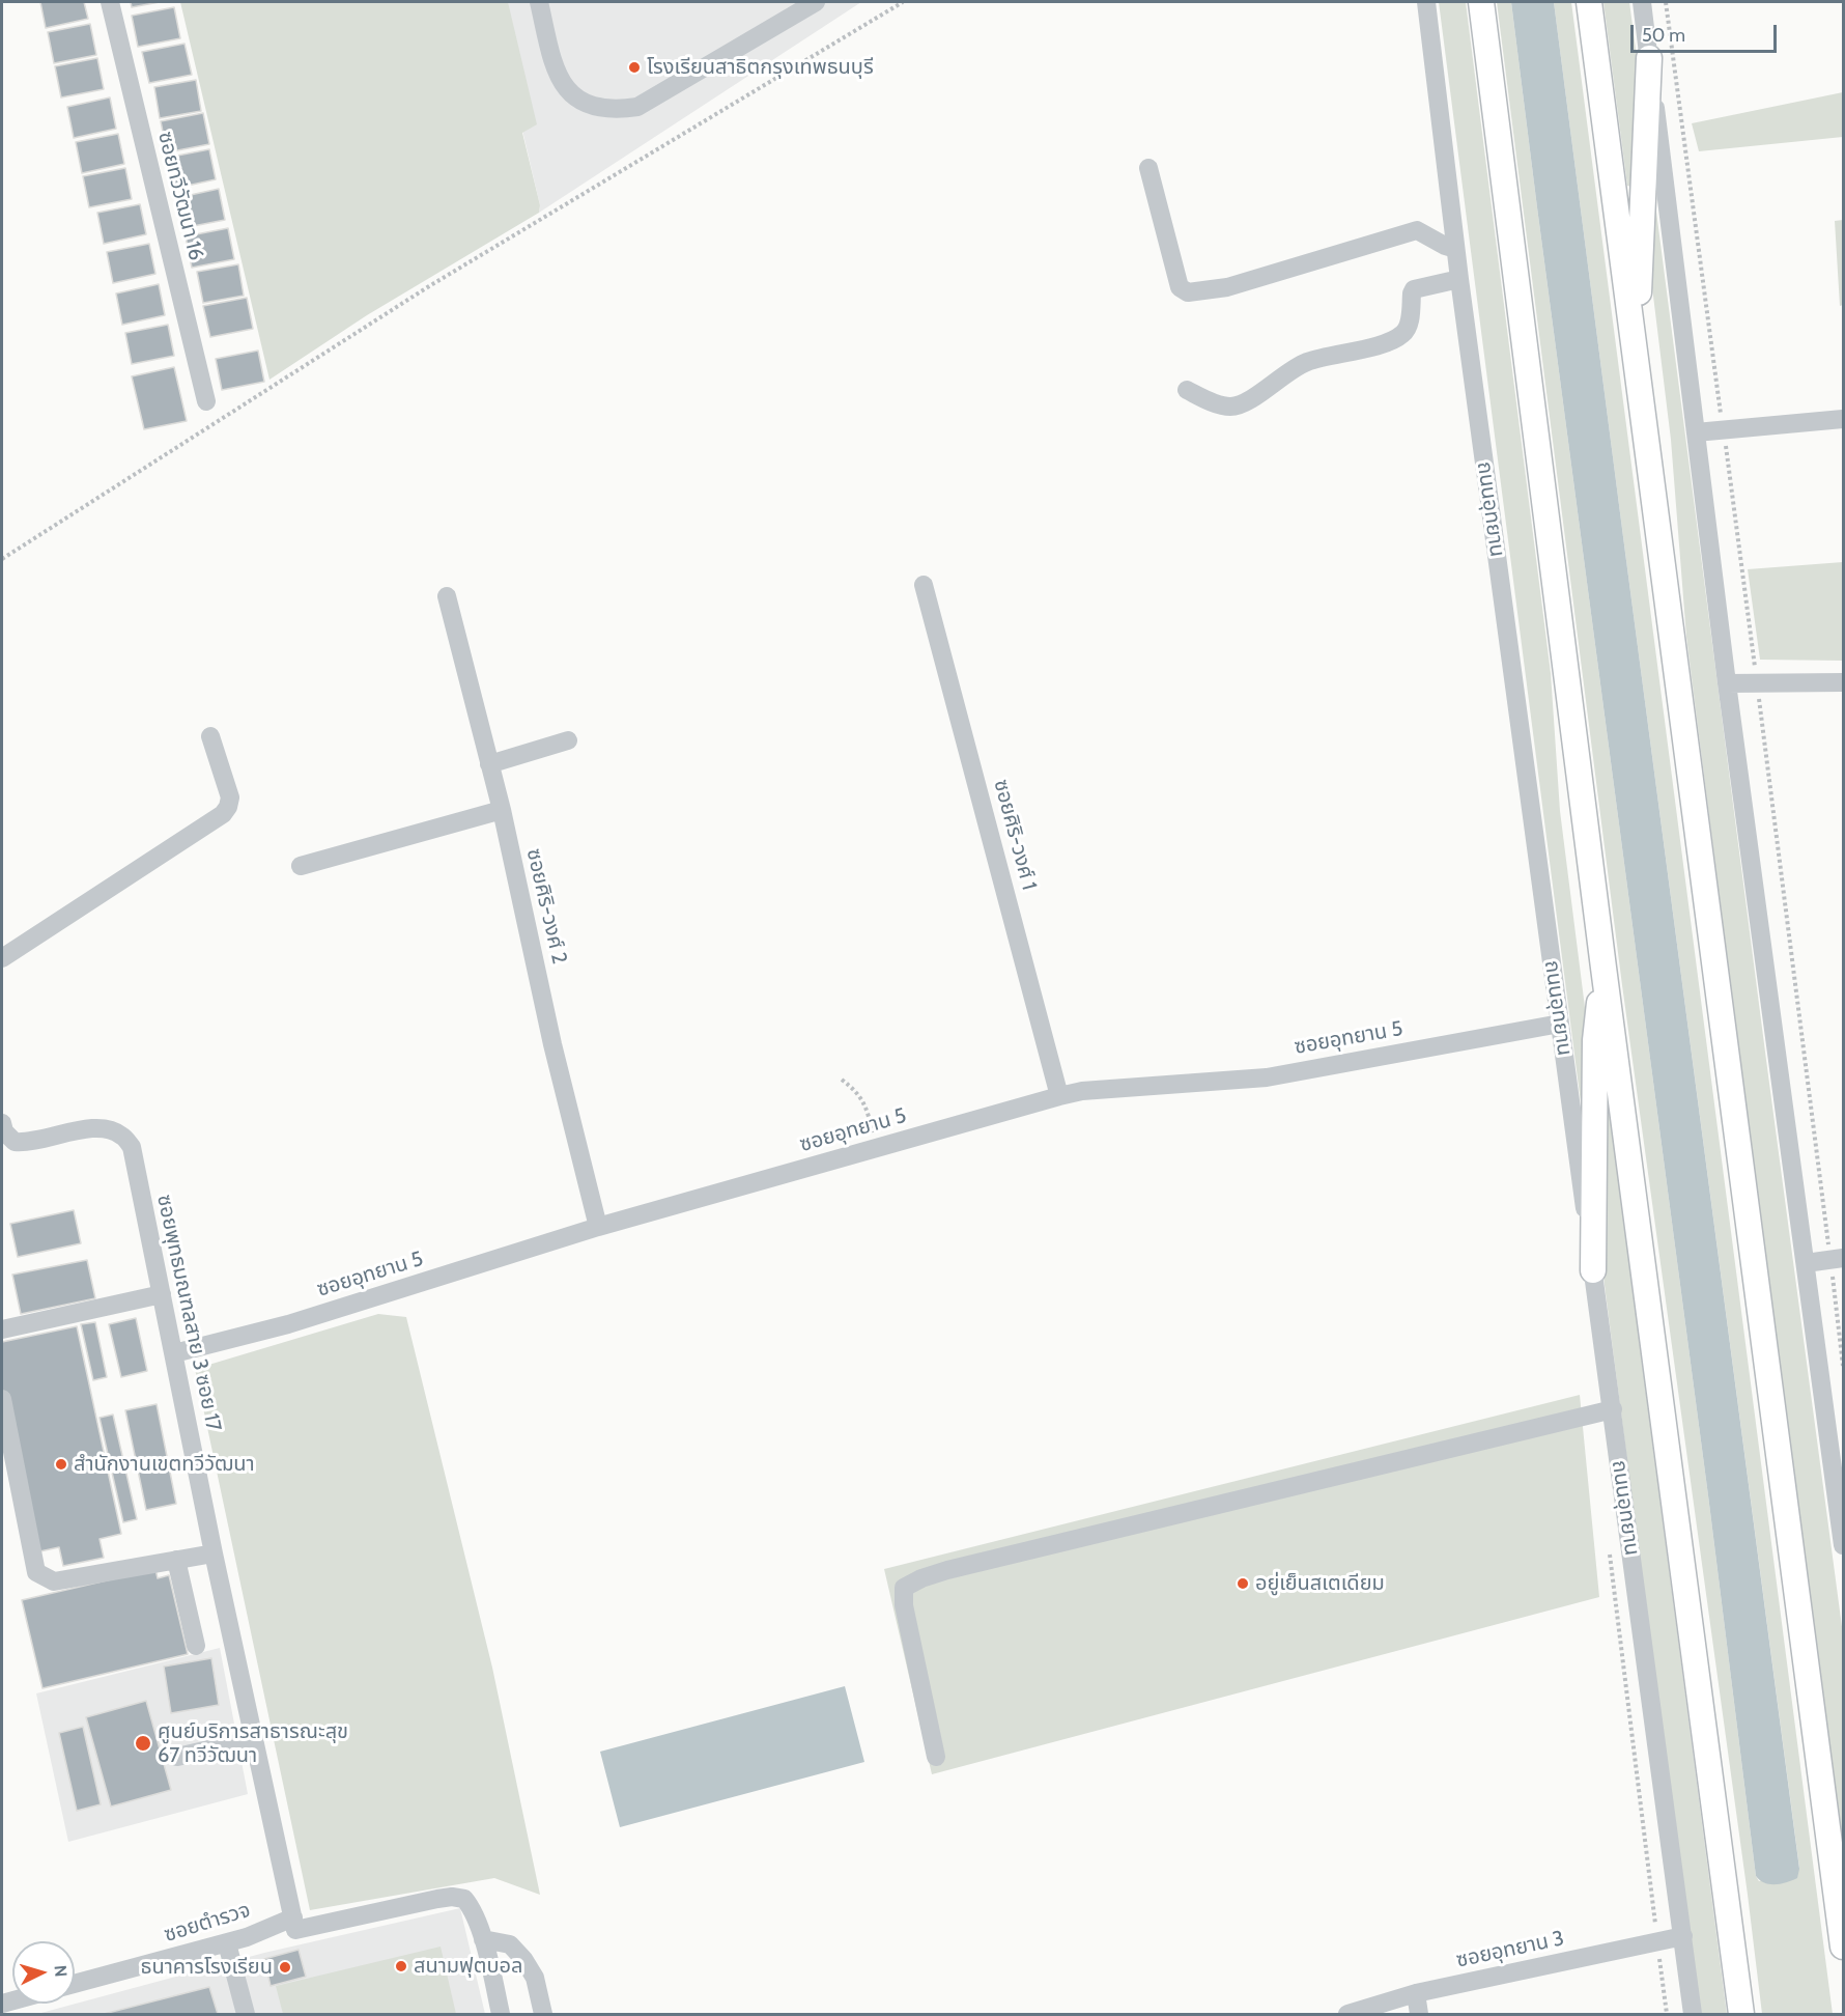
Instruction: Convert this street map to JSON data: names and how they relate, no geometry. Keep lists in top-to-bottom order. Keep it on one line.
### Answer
{"streets":{"street":["ซอยทวีวัฒนา 16","ถนนอุทยาน","ซอยศิริ-วงศ์ 1","ซอยศิริ-วงศ์ 2","ซอยอุทยาน 5","ซอยพุทธมณฑลสาย 3 ซอย 17","ซอยตำรวจ","ซอยอุทยาน 3"]},"crossings":[["ถนนอุทยาน","ซอยอุทยาน 5"],["ถนนอุทยาน","ซอยอุทยาน 3"],["ซอยศิริ-วงศ์ 1","ซอยอุทยาน 5"],["ซอยศิริ-วงศ์ 2","ซอยอุทยาน 5"],["ซอยอุทยาน 5","ซอยพุทธมณฑลสาย 3 ซอย 17"],["ซอยพุทธมณฑลสาย 3 ซอย 17","ซอยตำรวจ"]],"places":["โรงเรียนสาธิตกรุงเทพธนบุรี","สำนักงานเขตทวีวัฒนา","อยู่เย็นสเตเดียม","ศูนย์บริการสาธารณะสุข 67 ทวีวัฒนา","สนามฟุตบอล","ธนาคารโรงเรียน"],"scale_bar":"50 m","north":"right"}
